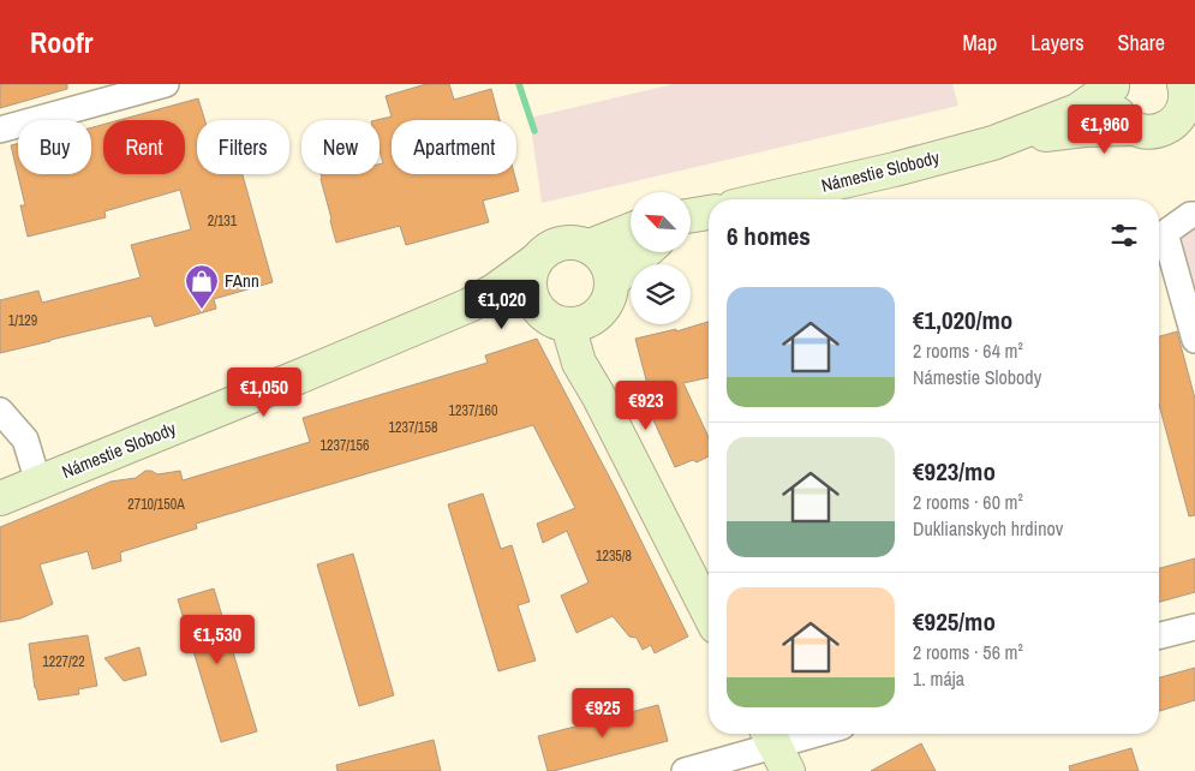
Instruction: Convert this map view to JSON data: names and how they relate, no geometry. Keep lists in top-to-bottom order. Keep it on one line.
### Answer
{"streets":{"street":["Námestie Slobody"]},"places":{"shop":["FAnn"]},"house_numbers":["2/131","1/129","1237/160","1237/158","1237/156","2710/150A","1235/8","1227/22"],"north":"top left","page":{"header":"Roofr","nav":["Map","Layers","Share"],"price":["€1,960","€1,020","€1,050","€923","€1,530","€925"],"chip":["Buy","Rent","Filters","New","Apartment"],"heading":"6 homes","list":[{"name":"€1,020/mo","note":"2 rooms · 64 m² · Námestie Slobody"},{"name":"€923/mo","note":"2 rooms · 60 m² · Duklianskych hrdinov"},{"name":"€925/mo","note":"2 rooms · 56 m² · 1. mája"}]}}
